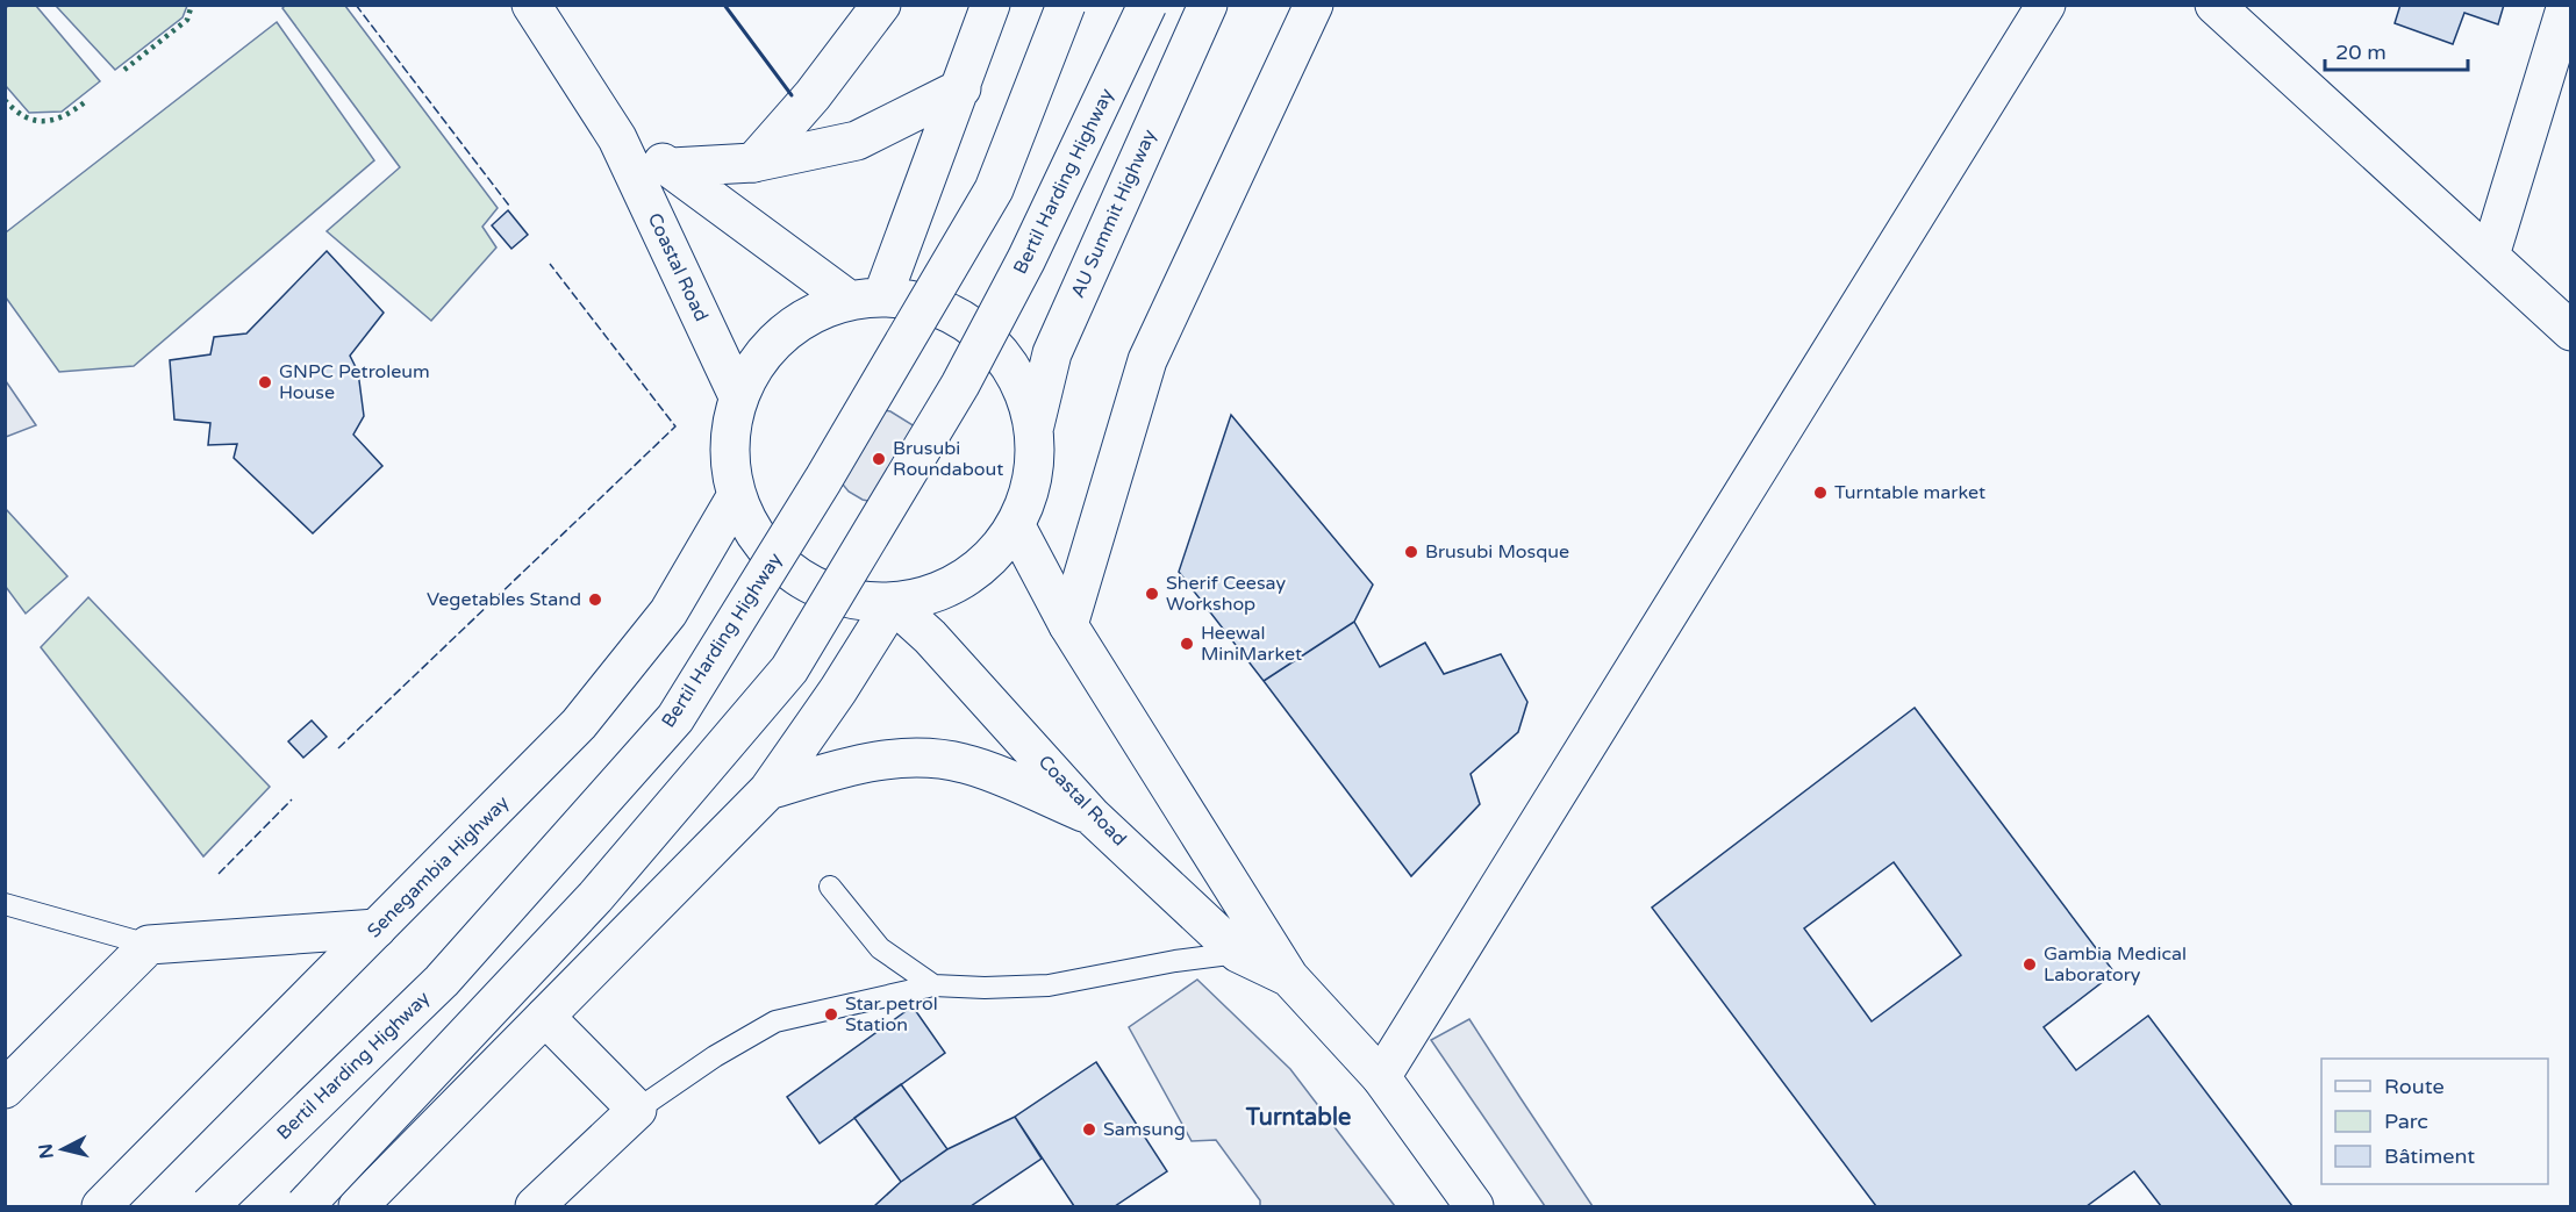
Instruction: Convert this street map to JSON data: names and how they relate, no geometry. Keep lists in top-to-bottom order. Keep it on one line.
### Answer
{"streets":{"main road":["Bertil Harding Highway","AU Summit Highway","Coastal Road","Senegambia Highway"]},"districts":["Turntable"],"places":["GNPC Petroleum House","Brusubi Roundabout","Turntable market","Brusubi Mosque","Sherif Ceesay Workshop","Vegetables Stand","Heewal MiniMarket","Gambia Medical Laboratory","Star petrol Station","Samsung"],"legend":["Route","Parc","Bâtiment"],"scale_bar":"20 m","north":"left"}
